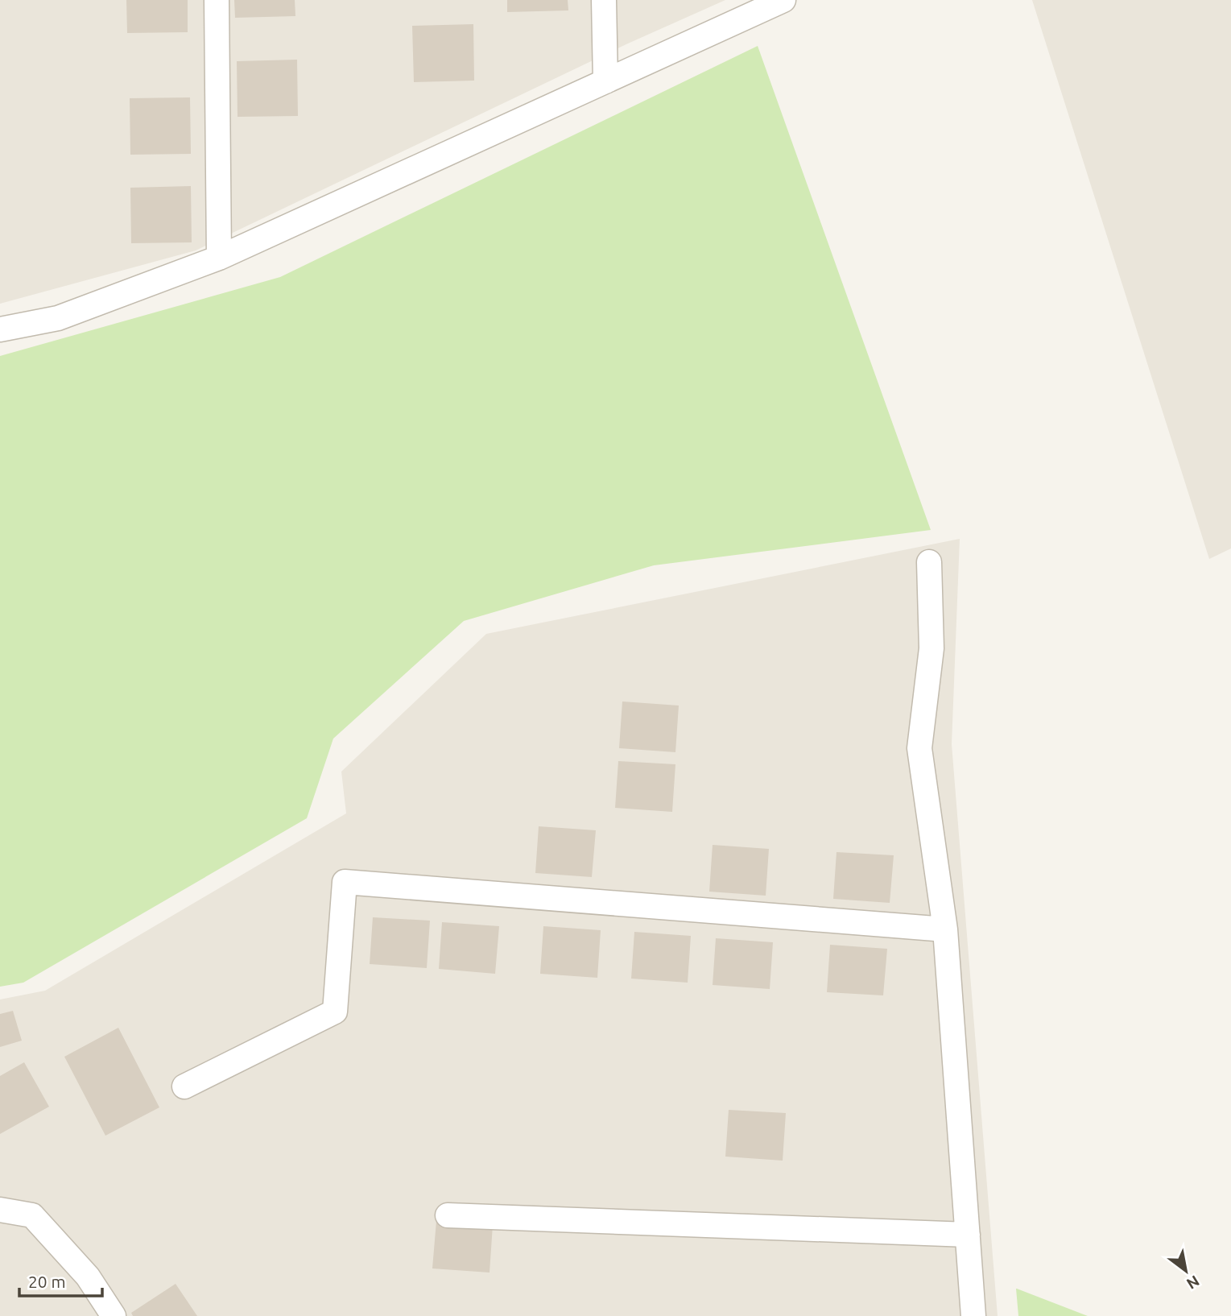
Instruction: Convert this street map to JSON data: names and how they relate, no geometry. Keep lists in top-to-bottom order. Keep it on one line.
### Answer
{"scale_bar":"20 m","north":"bottom right"}
